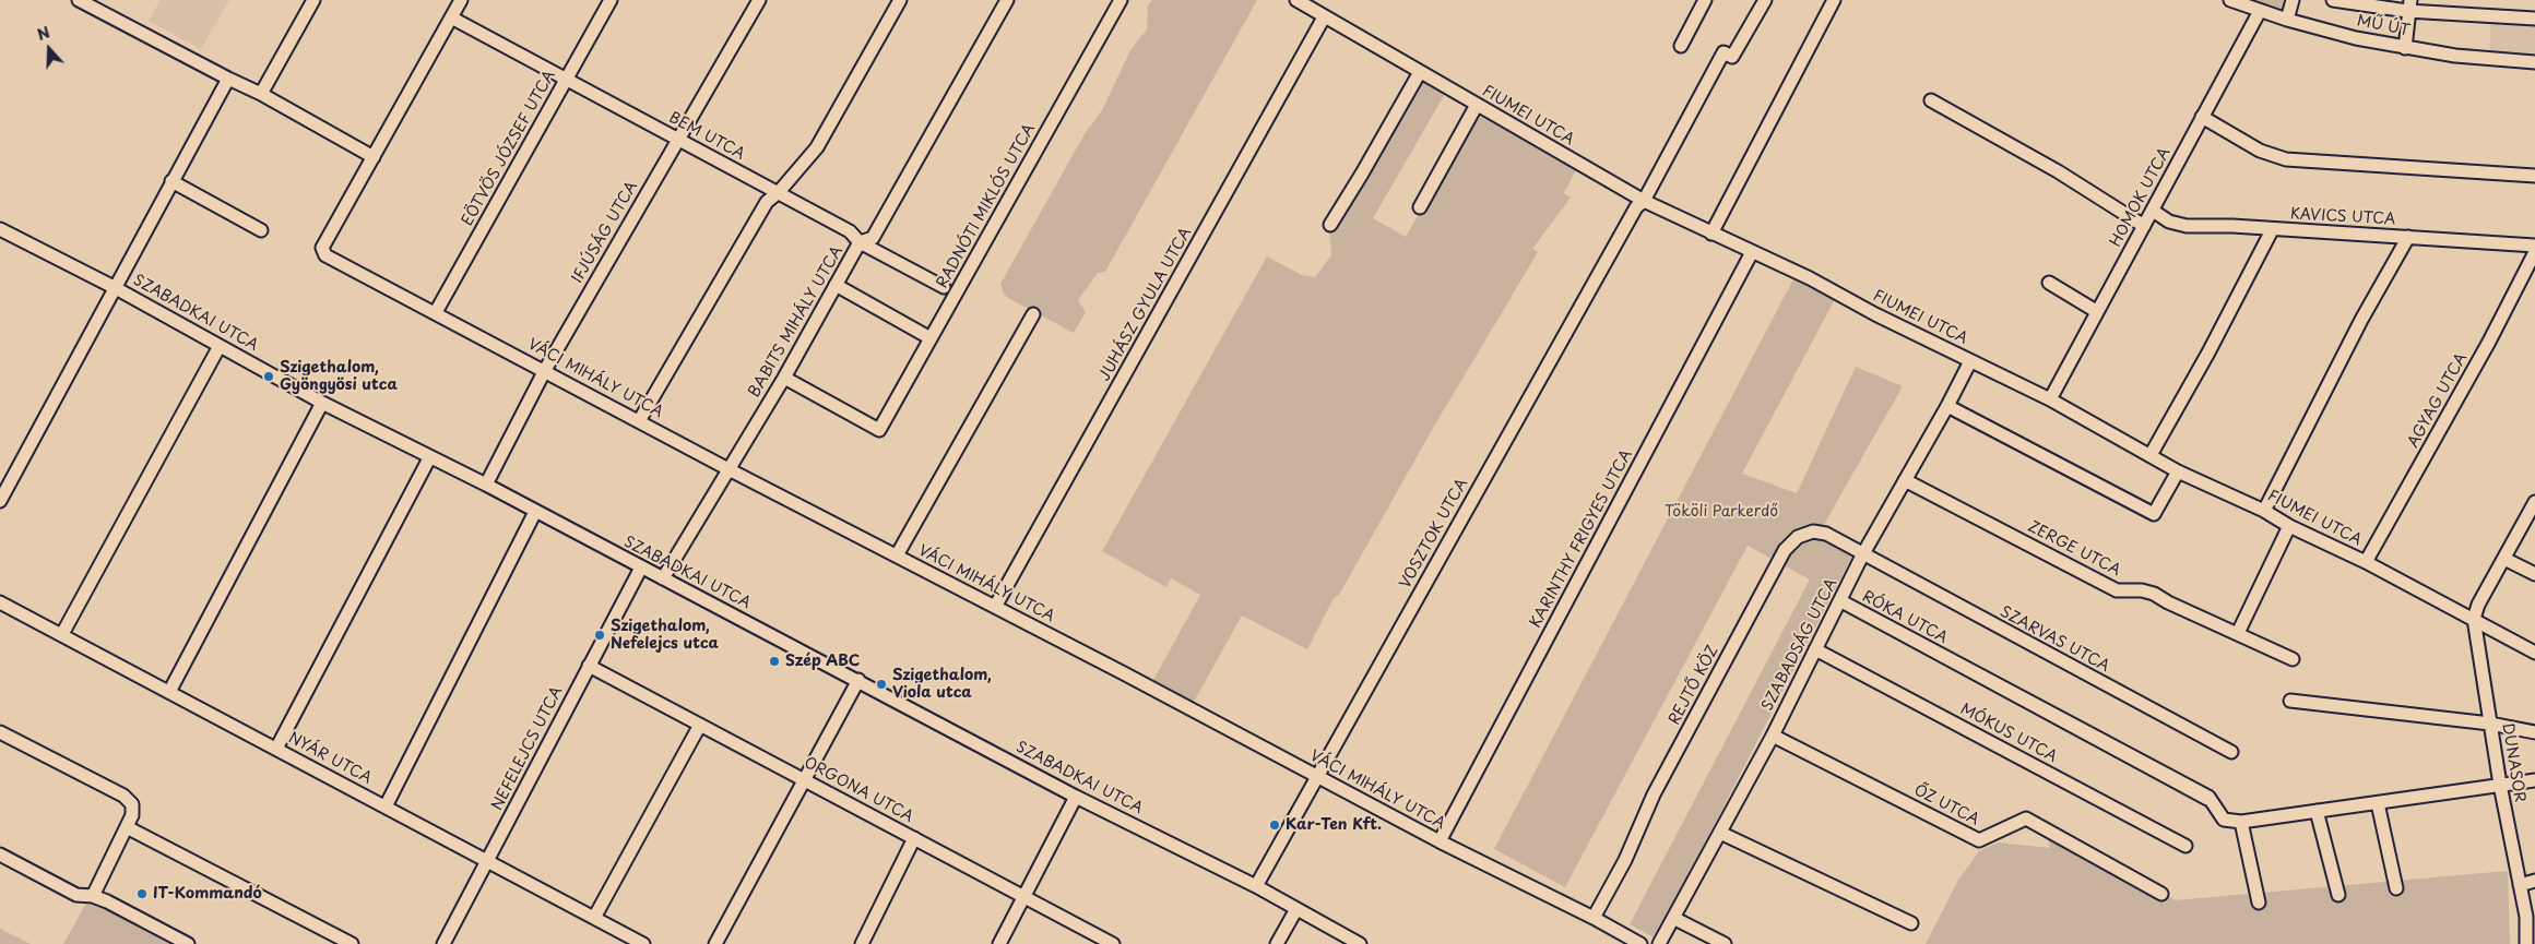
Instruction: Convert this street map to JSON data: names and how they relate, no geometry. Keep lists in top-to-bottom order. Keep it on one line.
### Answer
{"streets":{"street":["MŰ ÚT","FIUMEI UTCA","BEM UTCA","EÖTVÖS JÓZSEF UTCA","HOMOK UTCA","RADNÓTI MIKLÓS UTCA","KAVICS UTCA","IFJÚSÁG UTCA","JUHÁSZ GYULA UTCA","SZABADKAI UTCA","BABITS MIHÁLY UTCA","VÁCI MIHÁLY UTCA","AGYAG UTCA","VOSZTOK UTCA","KARINTHY FRIGYES UTCA","ZERGE UTCA","RÓKA UTCA","SZARVAS UTCA","SZABADSÁG UTCA","REJTŐ KÖZ","MÓKUS UTCA","NEFELEJCS UTCA","NYÁR UTCA","DUNASOR","ORGONA UTCA","ŐZ UTCA"]},"crossings":[["MŰ ÚT","HOMOK UTCA"],["FIUMEI UTCA","HOMOK UTCA"],["FIUMEI UTCA","JUHÁSZ GYULA UTCA"],["FIUMEI UTCA","AGYAG UTCA"],["FIUMEI UTCA","VOSZTOK UTCA"],["FIUMEI UTCA","KARINTHY FRIGYES UTCA"],["FIUMEI UTCA","SZABADSÁG UTCA"],["FIUMEI UTCA","DUNASOR"],["BEM UTCA","EÖTVÖS JÓZSEF UTCA"],["BEM UTCA","IFJÚSÁG UTCA"],["BEM UTCA","BABITS MIHÁLY UTCA"],["EÖTVÖS JÓZSEF UTCA","VÁCI MIHÁLY UTCA"],["HOMOK UTCA","KAVICS UTCA"],["RADNÓTI MIKLÓS UTCA","BABITS MIHÁLY UTCA"],["IFJÚSÁG UTCA","SZABADKAI UTCA"],["IFJÚSÁG UTCA","VÁCI MIHÁLY UTCA"],["JUHÁSZ GYULA UTCA","VÁCI MIHÁLY UTCA"],["SZABADKAI UTCA","BABITS MIHÁLY UTCA"],["SZABADKAI UTCA","VOSZTOK UTCA"],["SZABADKAI UTCA","NEFELEJCS UTCA"],["BABITS MIHÁLY UTCA","VÁCI MIHÁLY UTCA"],["VÁCI MIHÁLY UTCA","VOSZTOK UTCA"],["VÁCI MIHÁLY UTCA","KARINTHY FRIGYES UTCA"],["VÁCI MIHÁLY UTCA","REJTŐ KÖZ"],["ZERGE UTCA","SZABADSÁG UTCA"],["RÓKA UTCA","SZABADSÁG UTCA"],["SZARVAS UTCA","SZABADSÁG UTCA"],["SZARVAS UTCA","REJTŐ KÖZ"],["SZABADSÁG UTCA","REJTŐ KÖZ"],["SZABADSÁG UTCA","MÓKUS UTCA"],["SZABADSÁG UTCA","ŐZ UTCA"],["NEFELEJCS UTCA","NYÁR UTCA"],["NEFELEJCS UTCA","ORGONA UTCA"]],"parks":["Tököli Parkerdő"],"places":["Szigethalom, Gyöngyösi utca","Szigethalom, Nefelejcs utca","Szép ABC","Szigethalom, Viola utca","Kar-Ten Kft.","IT-Kommandó"],"north":"top"}
